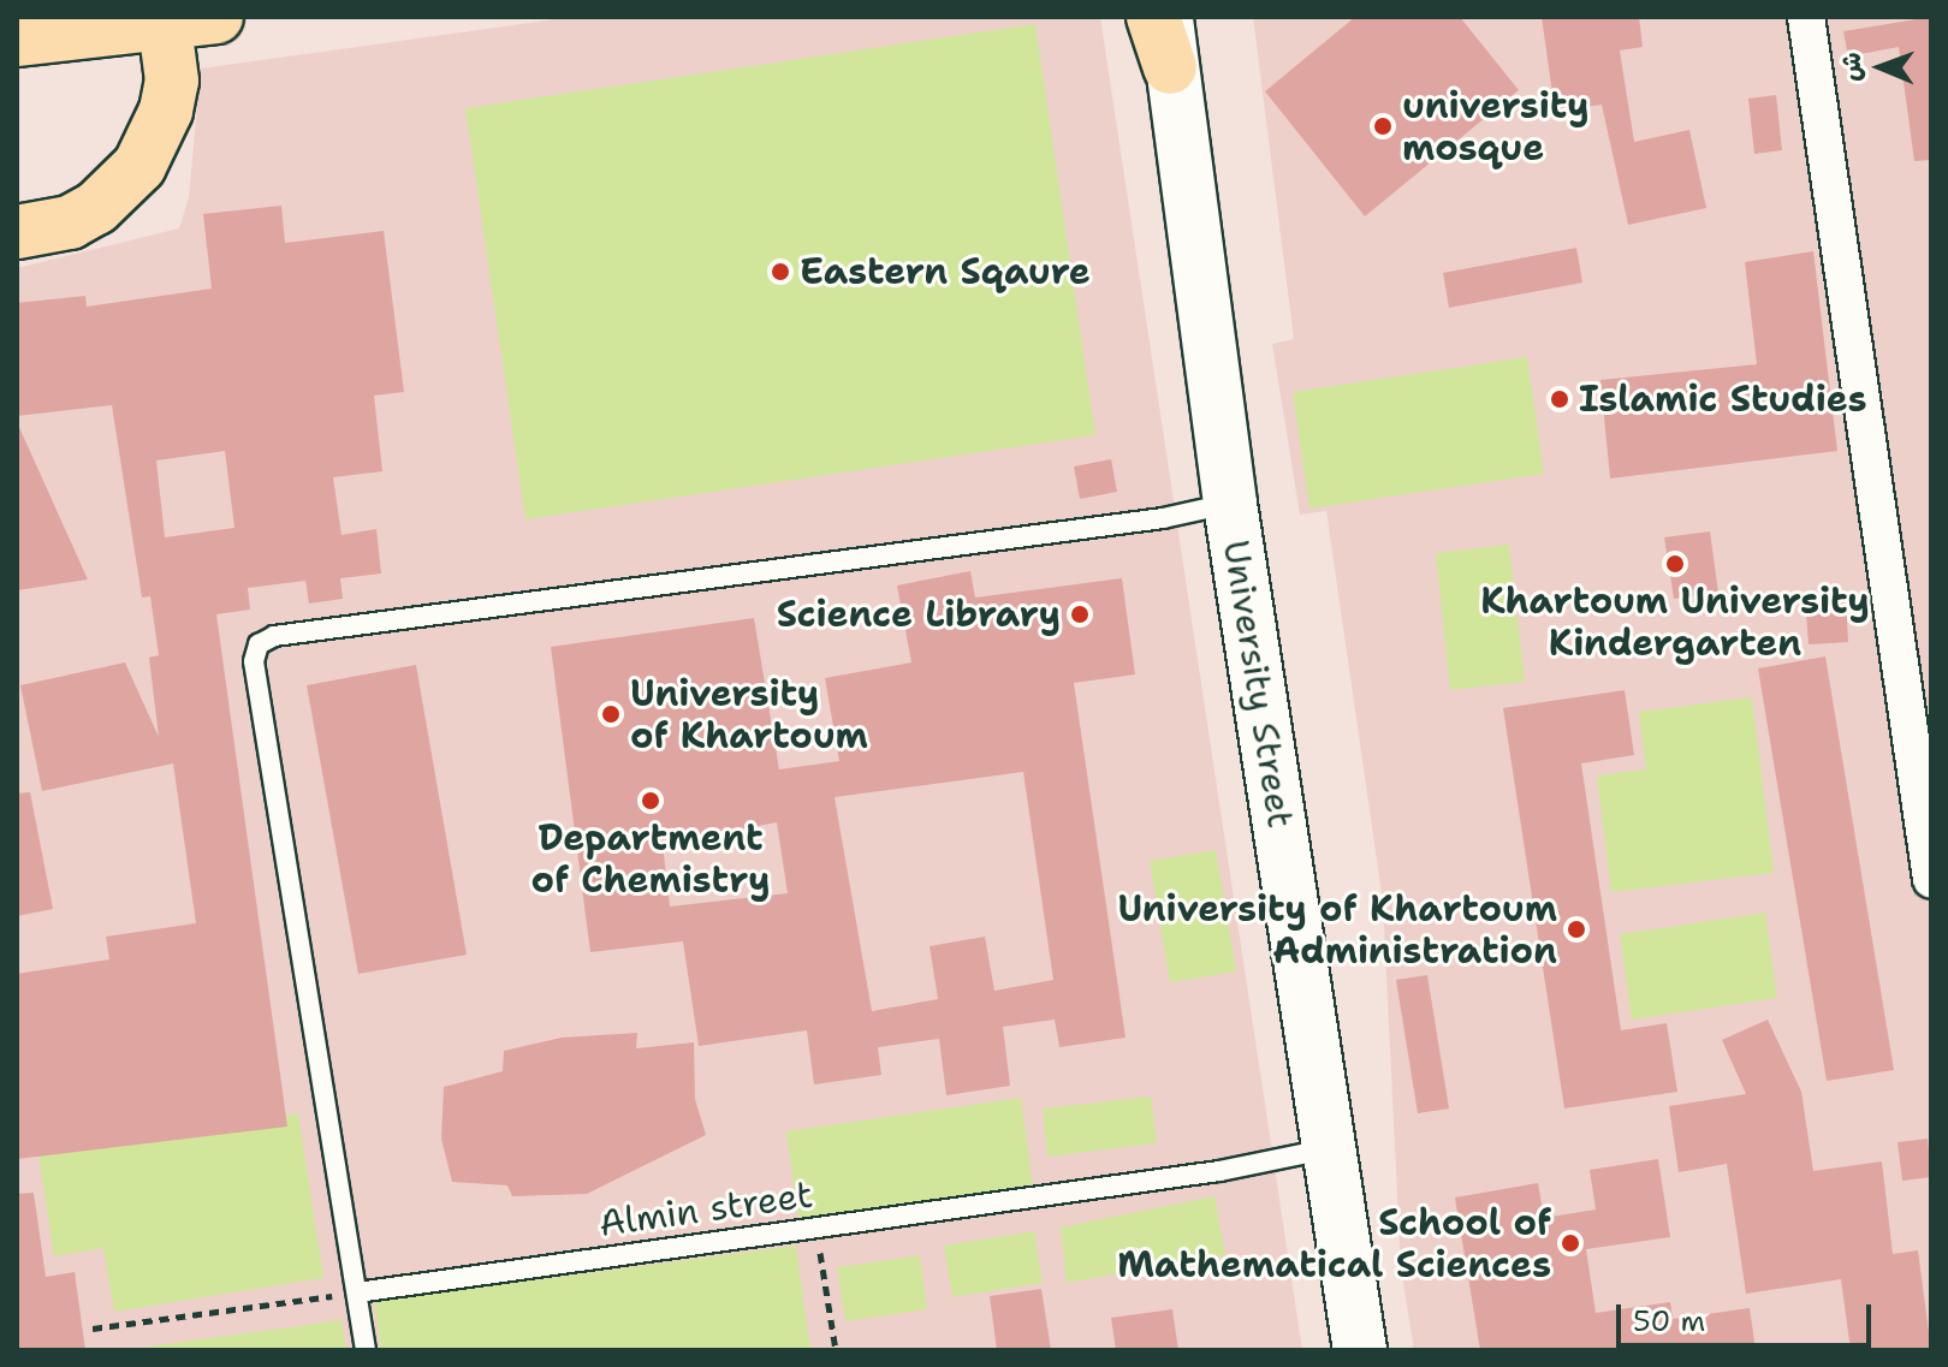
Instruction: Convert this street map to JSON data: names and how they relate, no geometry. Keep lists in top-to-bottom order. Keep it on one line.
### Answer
{"streets":{"main road":["University Street"],"lane":["Almin street"]},"crossings":[["University Street","Almin street"]],"places":["university mosque","Eastern Sqaure","Islamic Studies","Khartoum University Kindergarten","Science Library","University of Khartoum","Department of Chemistry","University of Khartoum Administration","School of Mathematical Sciences"],"scale_bar":"50 m","north":"left"}
